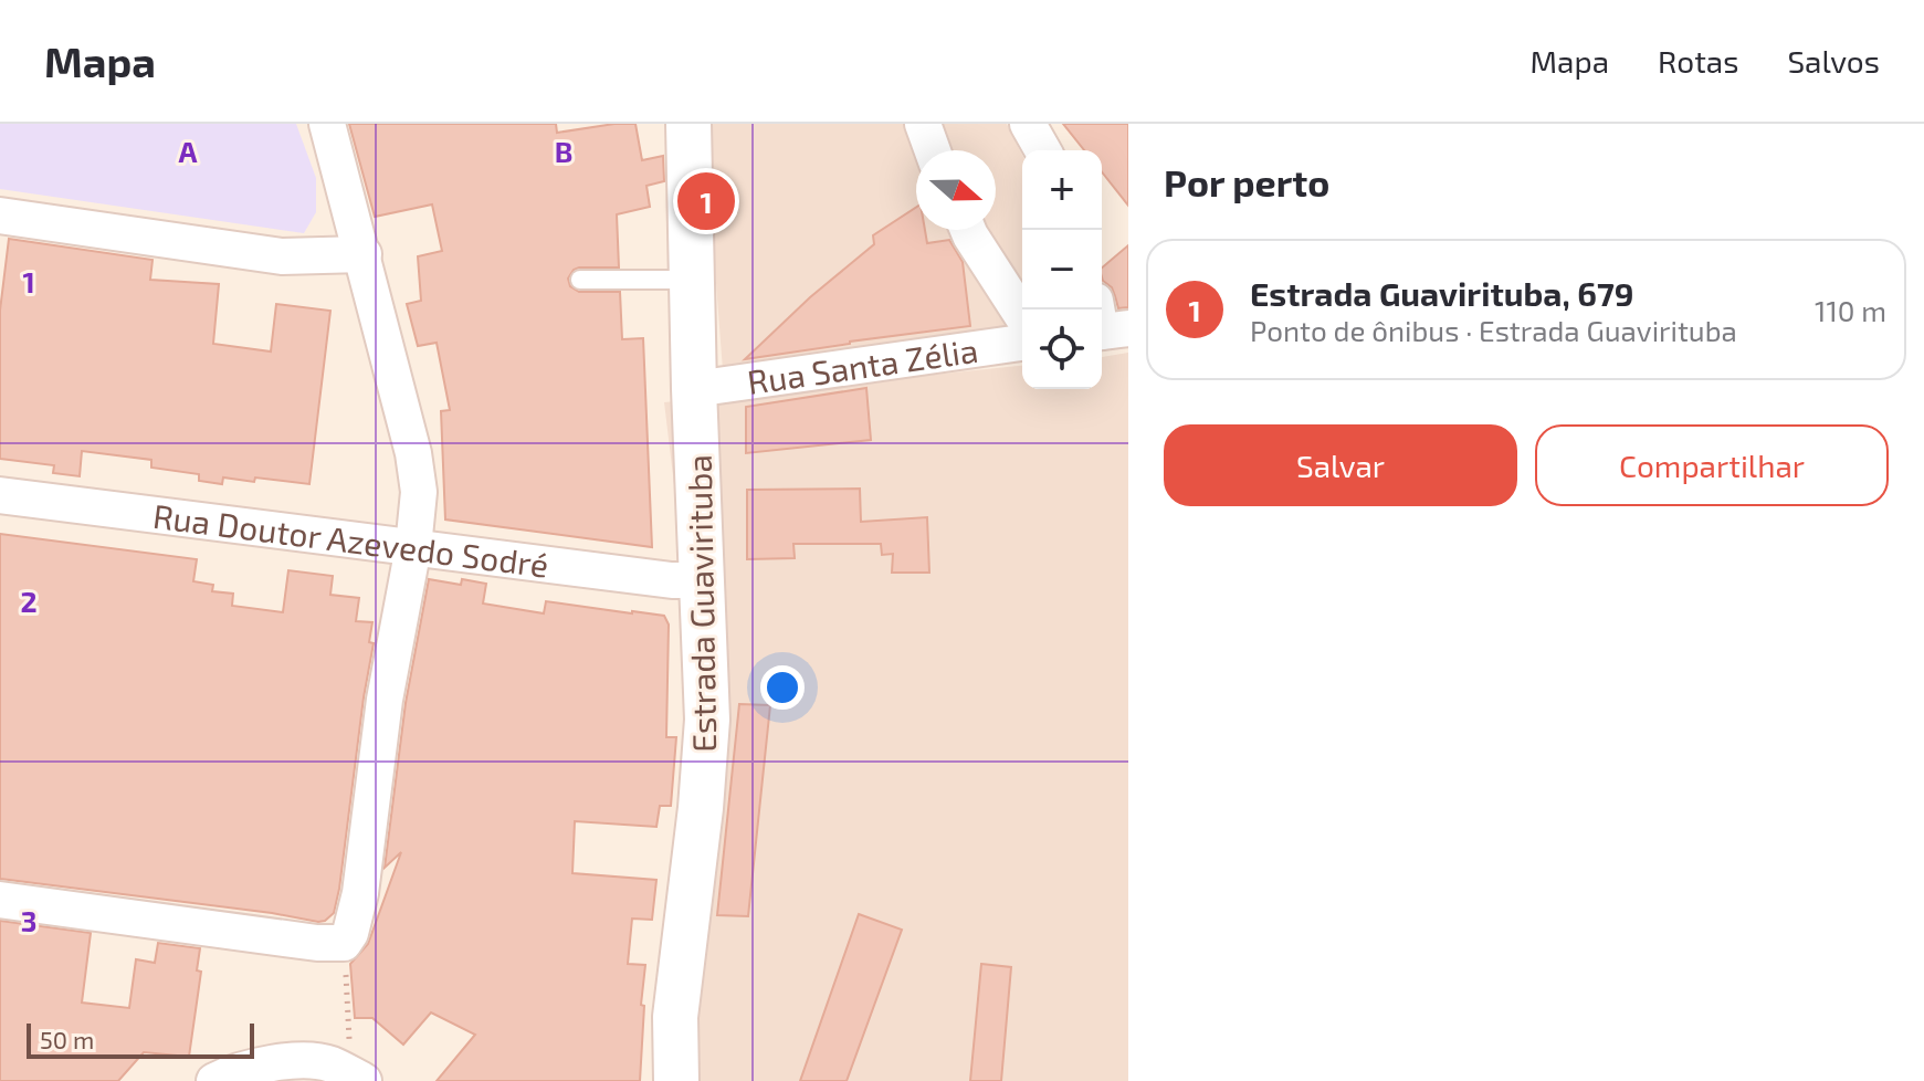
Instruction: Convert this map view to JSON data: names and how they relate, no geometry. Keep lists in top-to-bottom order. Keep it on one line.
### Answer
{"streets":{"street":["Rua Santa Zélia","Rua Doutor Azevedo Sodré","Estrada Guavirituba"]},"crossings":[["Rua Santa Zélia","Estrada Guavirituba"],["Rua Doutor Azevedo Sodré","Estrada Guavirituba"]],"scale_bar":"50 m","north":"right","page":{"header":"Mapa","nav":["Mapa","Rotas","Salvos"],"heading":"Por perto","map_buttons":["+","−"],"pins":"1","list":[{"mark":"1","name":"Estrada Guavirituba, 679","note":"Ponto de ônibus · Estrada Guavirituba","value":"110 m"}],"buttons":["Salvar","Compartilhar"],"scale":"50 m"},"grid":{"columns":["A","B"],"rows":["1","2","3"]}}
